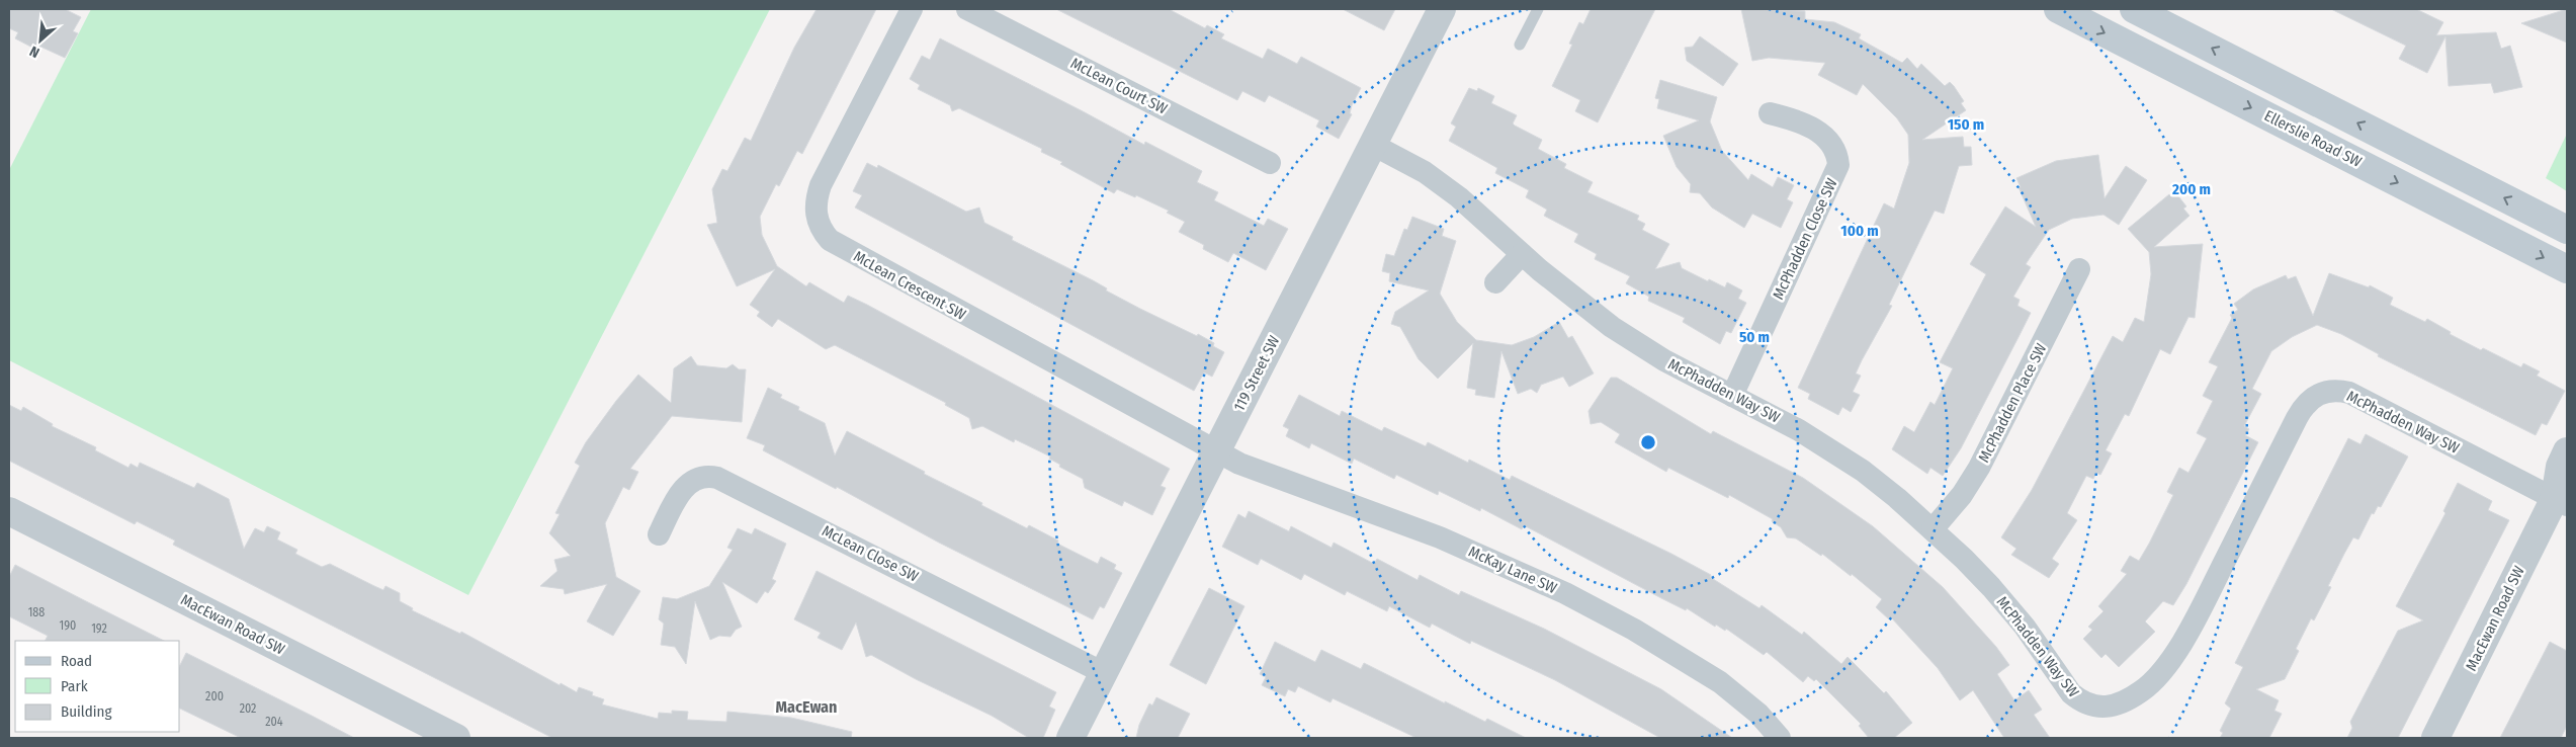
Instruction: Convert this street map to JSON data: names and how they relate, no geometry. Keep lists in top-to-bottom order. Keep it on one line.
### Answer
{"streets":{"main road":["Ellerslie Road SW"],"street":["McLean Court SW","McPhadden Close SW","McLean Crescent SW","119 Street SW","McPhadden Way SW","McPhadden Place SW","McLean Close SW","McKay Lane SW","MacEwan Road SW"]},"crossings":[["McPhadden Close SW","McPhadden Way SW"],["McLean Crescent SW","119 Street SW"],["McLean Crescent SW","McKay Lane SW"],["119 Street SW","McPhadden Way SW"],["119 Street SW","McLean Close SW"],["119 Street SW","McKay Lane SW"],["McPhadden Way SW","McPhadden Place SW"],["McPhadden Way SW","MacEwan Road SW"]],"districts":["MacEwan"],"house_numbers":["188","190","192","200","202","204"],"legend":["Road","Park","Building"],"north":"bottom left","rings":["150 m","200 m","100 m","50 m"]}
